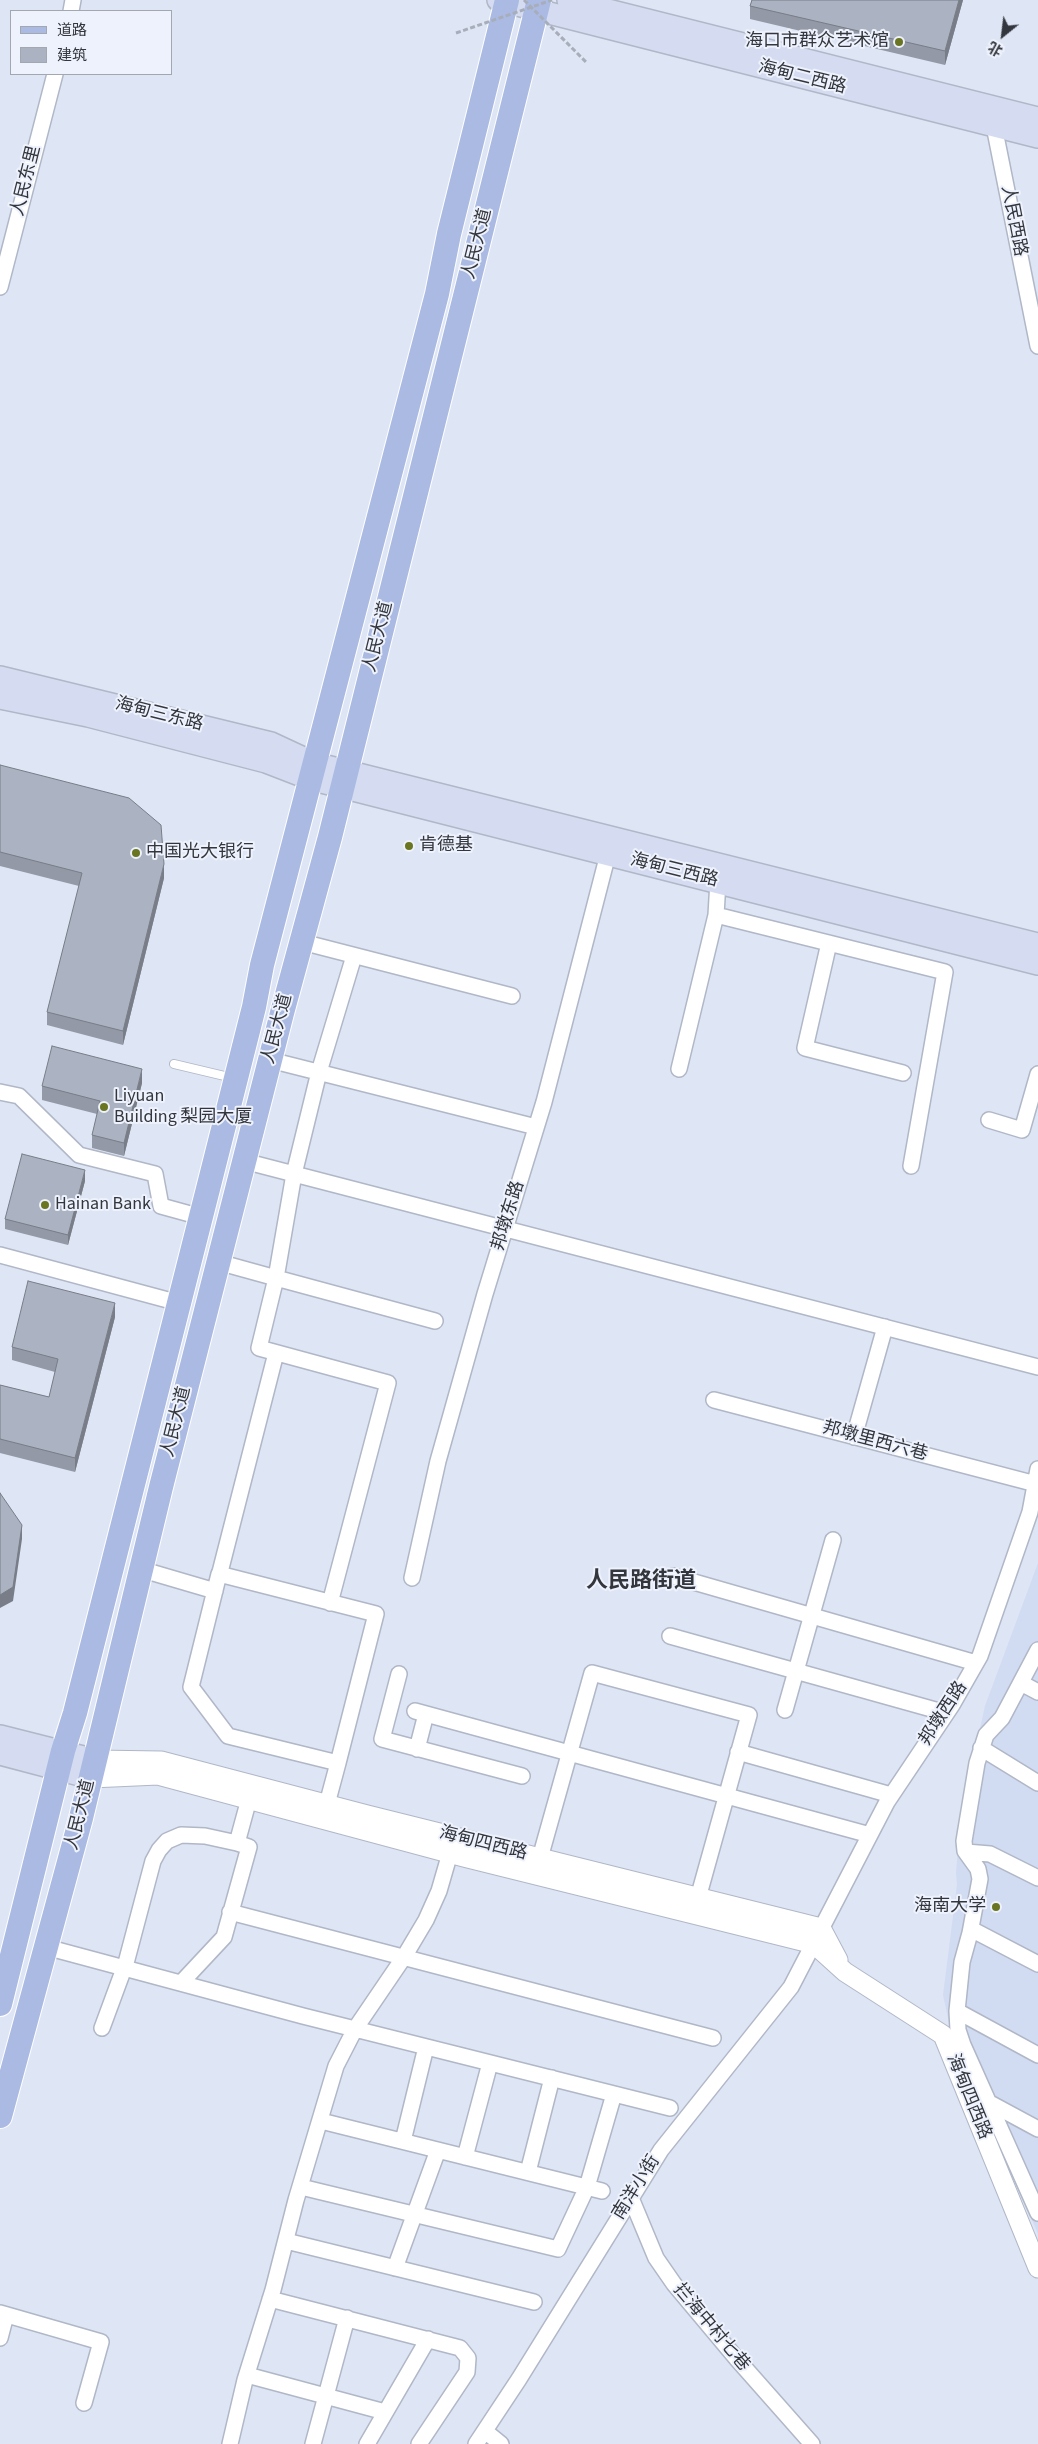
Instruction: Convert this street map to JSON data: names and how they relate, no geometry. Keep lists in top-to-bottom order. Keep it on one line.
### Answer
{"streets":{"main road":["海甸二西路","人民大道","海甸三东路","海甸三西路"],"street":["人民东里","人民西路","邦墩东路","邦墩里西六巷","邦墩西路","海甸四西路","南洋小街","拦海中村七巷"]},"crossings":[["海甸二西路","人民西路"],["海甸二西路","人民大道"],["人民大道","海甸三东路"],["人民大道","海甸三西路"],["人民大道","海甸四西路"],["海甸三东路","海甸三西路"],["海甸三西路","邦墩东路"],["邦墩里西六巷","邦墩西路"],["邦墩西路","海甸四西路"],["邦墩西路","南洋小街"],["海甸四西路","南洋小街"],["南洋小街","拦海中村七巷"]],"districts":["人民路街道"],"places":["海口市群众艺术馆","肯德基","中国光大银行","Liyuan Building 梨园大厦","Hainan Bank","海南大学"],"legend":["道路","建筑"],"north":"bottom left"}
